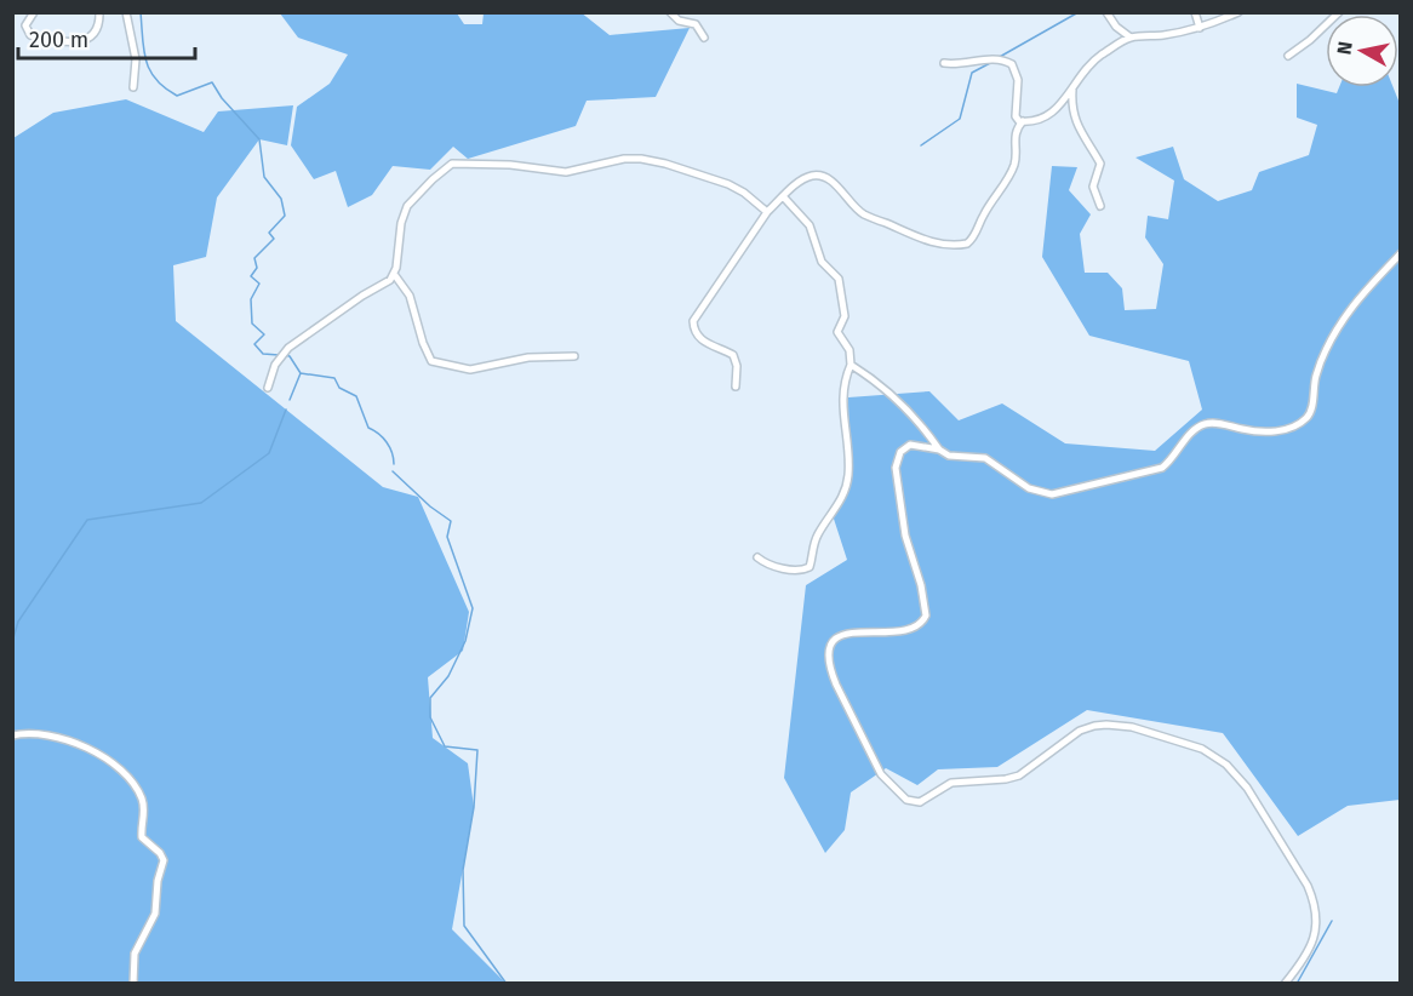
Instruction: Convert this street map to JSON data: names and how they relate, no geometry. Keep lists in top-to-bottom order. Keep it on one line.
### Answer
{"scale_bar":"200 m","north":"left"}
